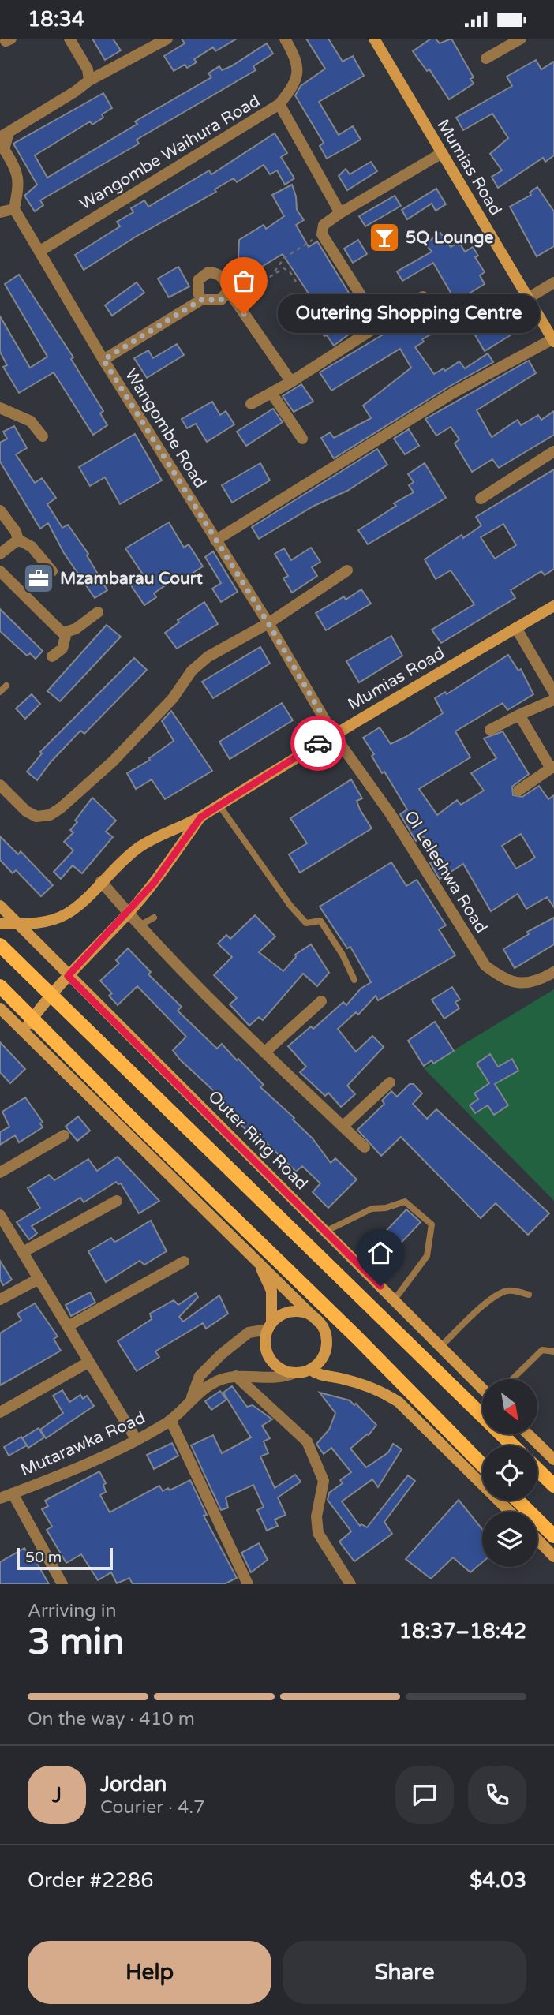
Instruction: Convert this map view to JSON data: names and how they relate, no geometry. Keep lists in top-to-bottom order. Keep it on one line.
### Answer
{"streets":{"main road":["Mumias Road","Outer Ring Road"],"street":["Wangombe Waihura Road","Wangombe Road","Ol Leleshwa Road","Mutarawka Road"]},"crossings":[["Wangombe Waihura Road","Wangombe Road"],["Mumias Road","Wangombe Road"],["Mumias Road","Ol Leleshwa Road"],["Mumias Road","Outer Ring Road"],["Wangombe Road","Ol Leleshwa Road"]],"places":{"bar":["5Q Lounge"],"other":["Outering Shopping Centre"],"office":["Mzambarau Court"]},"scale_bar":"50 m","north":"bottom right","page":{"status":"18:34","bubble":"Outering Shopping Centre","scale":"50 m","heading":["3 min","Arriving in","18:37–18:42"],"panel":["Jordan","Courier · 4.7","Order #2286","$4.03"],"bar":"On the way · 410 m","round":"J","buttons":["Help","Share"]}}
